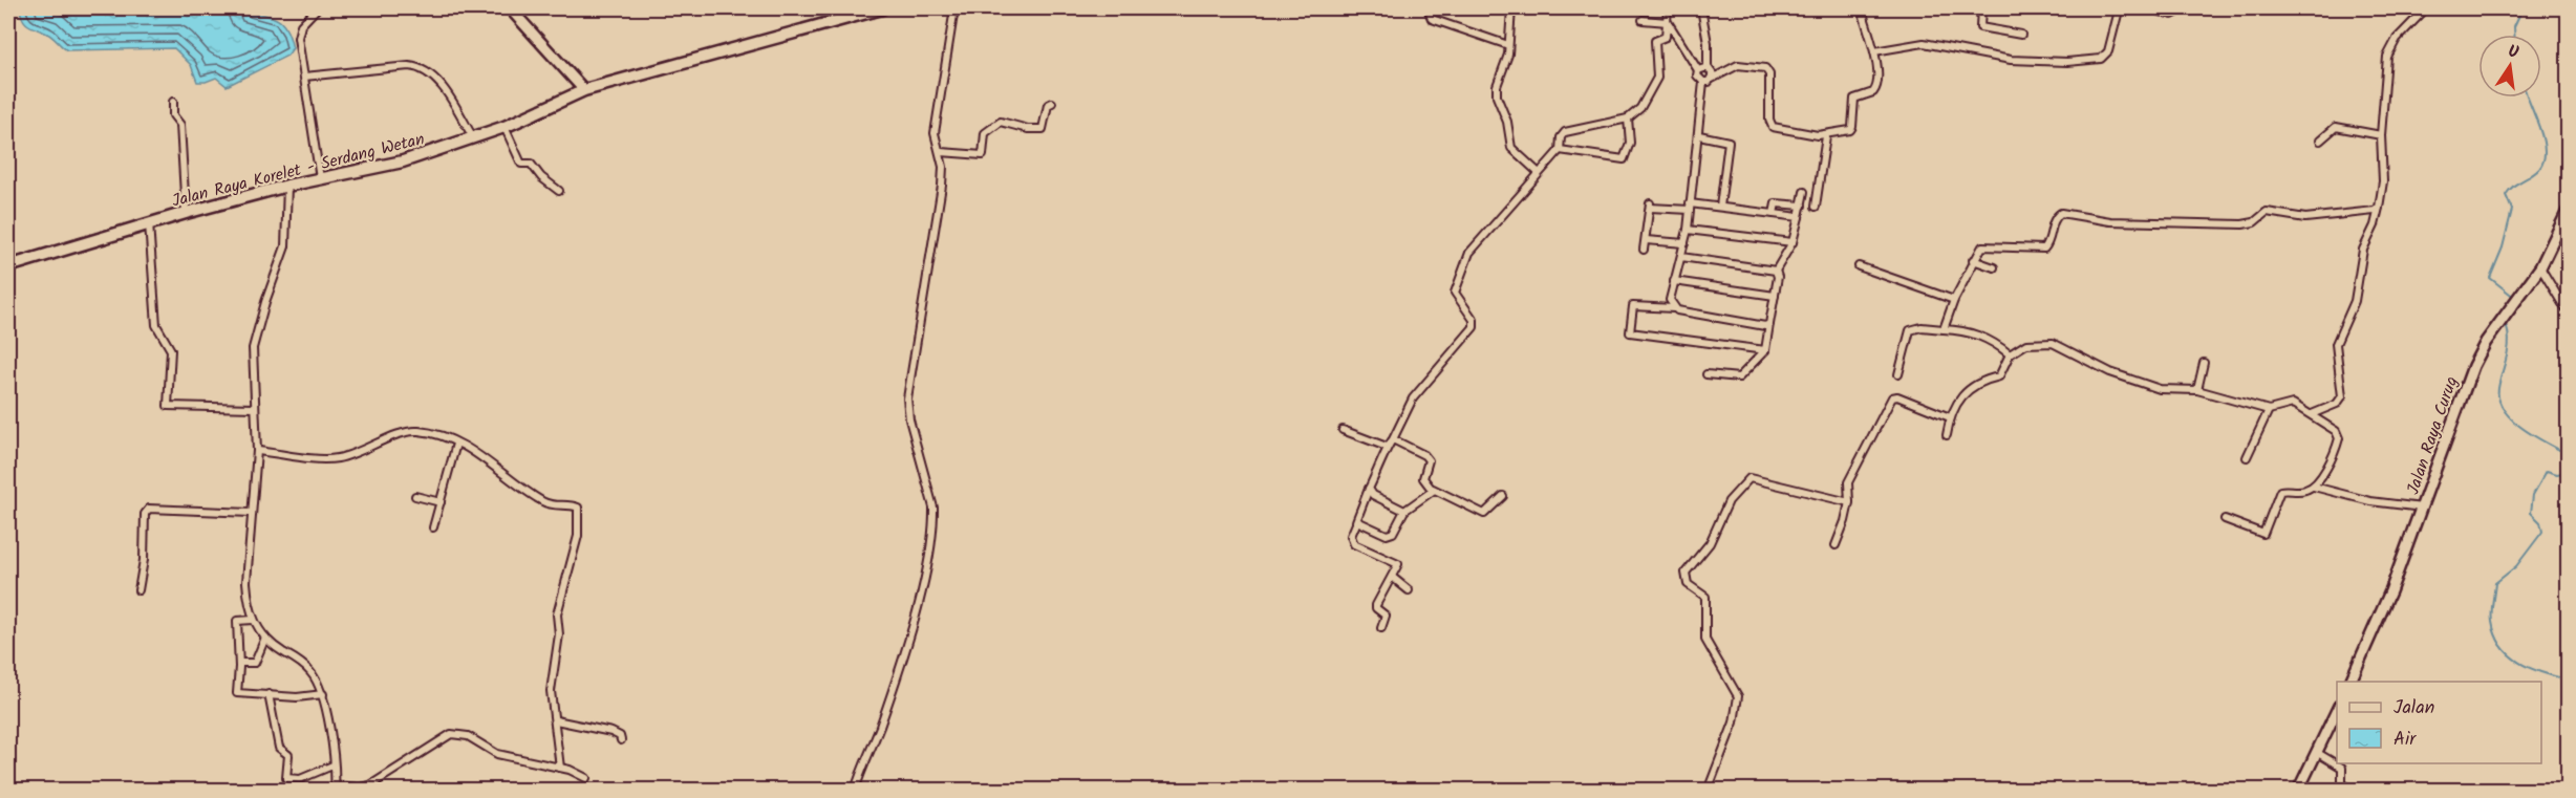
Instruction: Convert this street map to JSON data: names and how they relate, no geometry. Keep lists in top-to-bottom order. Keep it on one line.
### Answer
{"streets":{"main road":["Jalan Raya Korelet - Serdang Wetan"],"street":["Jalan Raya Curug"]},"legend":["Jalan","Air"],"north":"top"}
